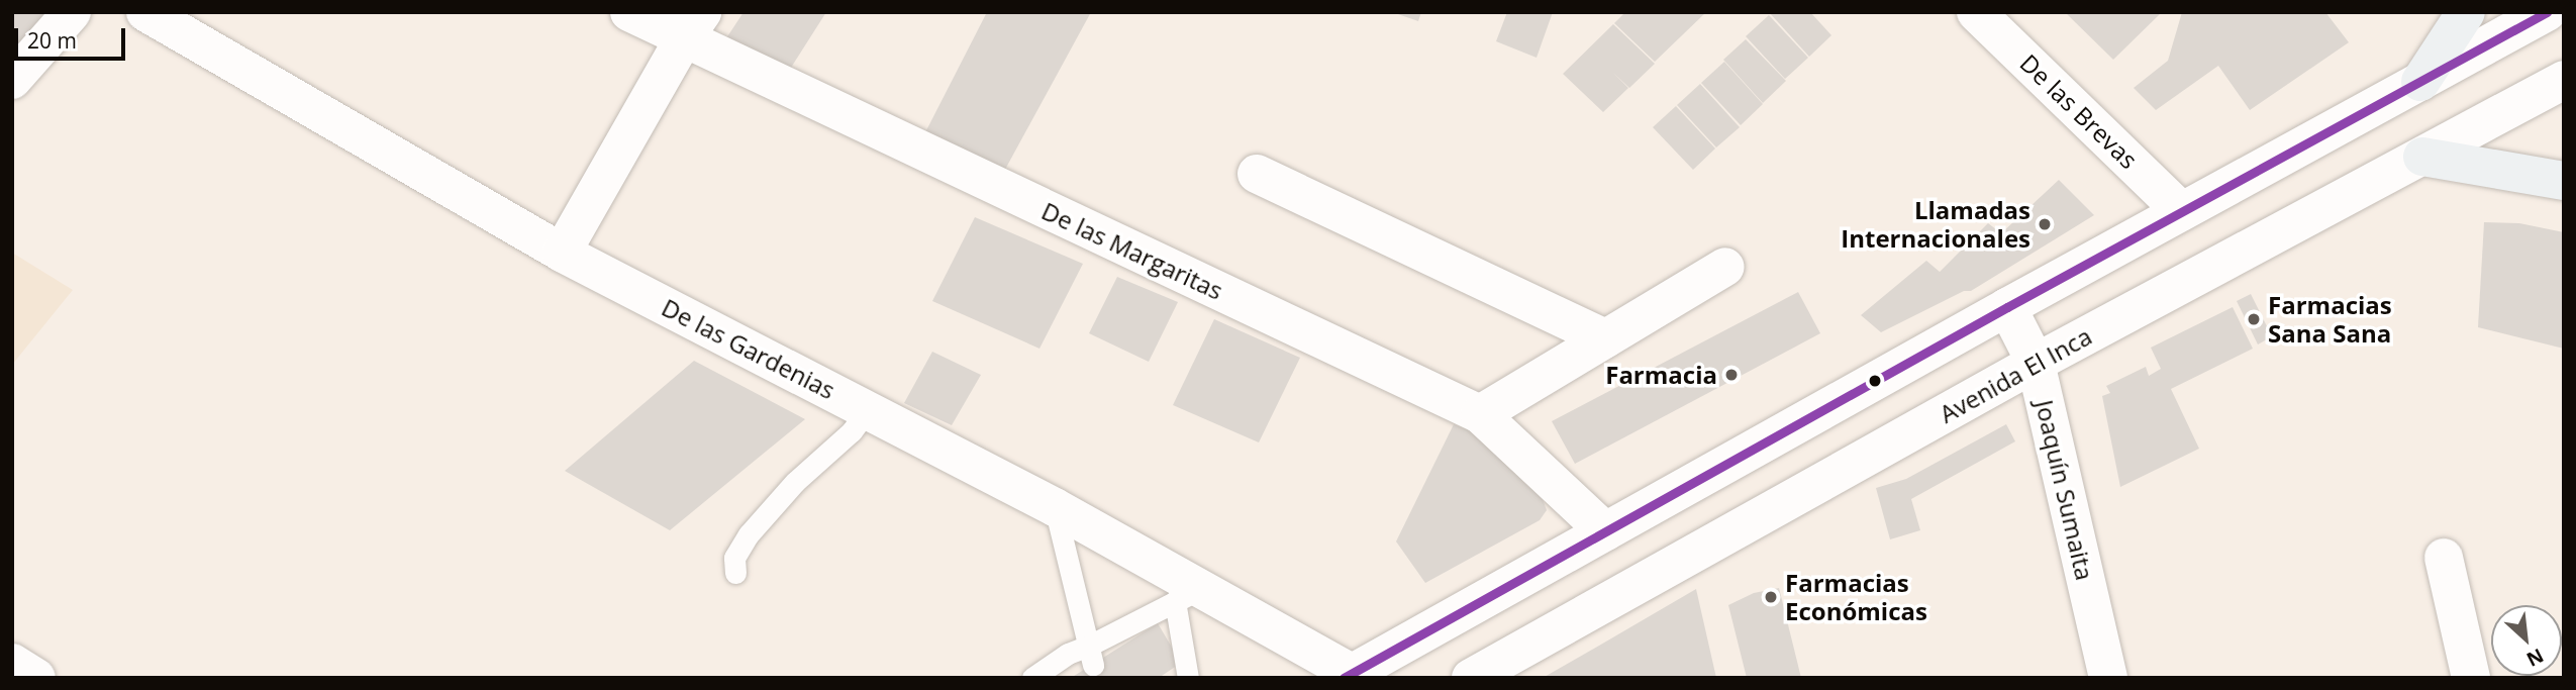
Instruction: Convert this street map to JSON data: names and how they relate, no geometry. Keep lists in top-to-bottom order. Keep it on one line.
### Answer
{"streets":{"street":["De las Brevas","De las Margaritas","De las Gardenias","Avenida El Inca","Joaquín Sumaita"]},"crossings":[["Avenida El Inca","Joaquín Sumaita"]],"places":["Llamadas Internacionales","Farmacias Sana Sana","Farmacia","Farmacias Económicas"],"scale_bar":"20 m","north":"bottom right"}
